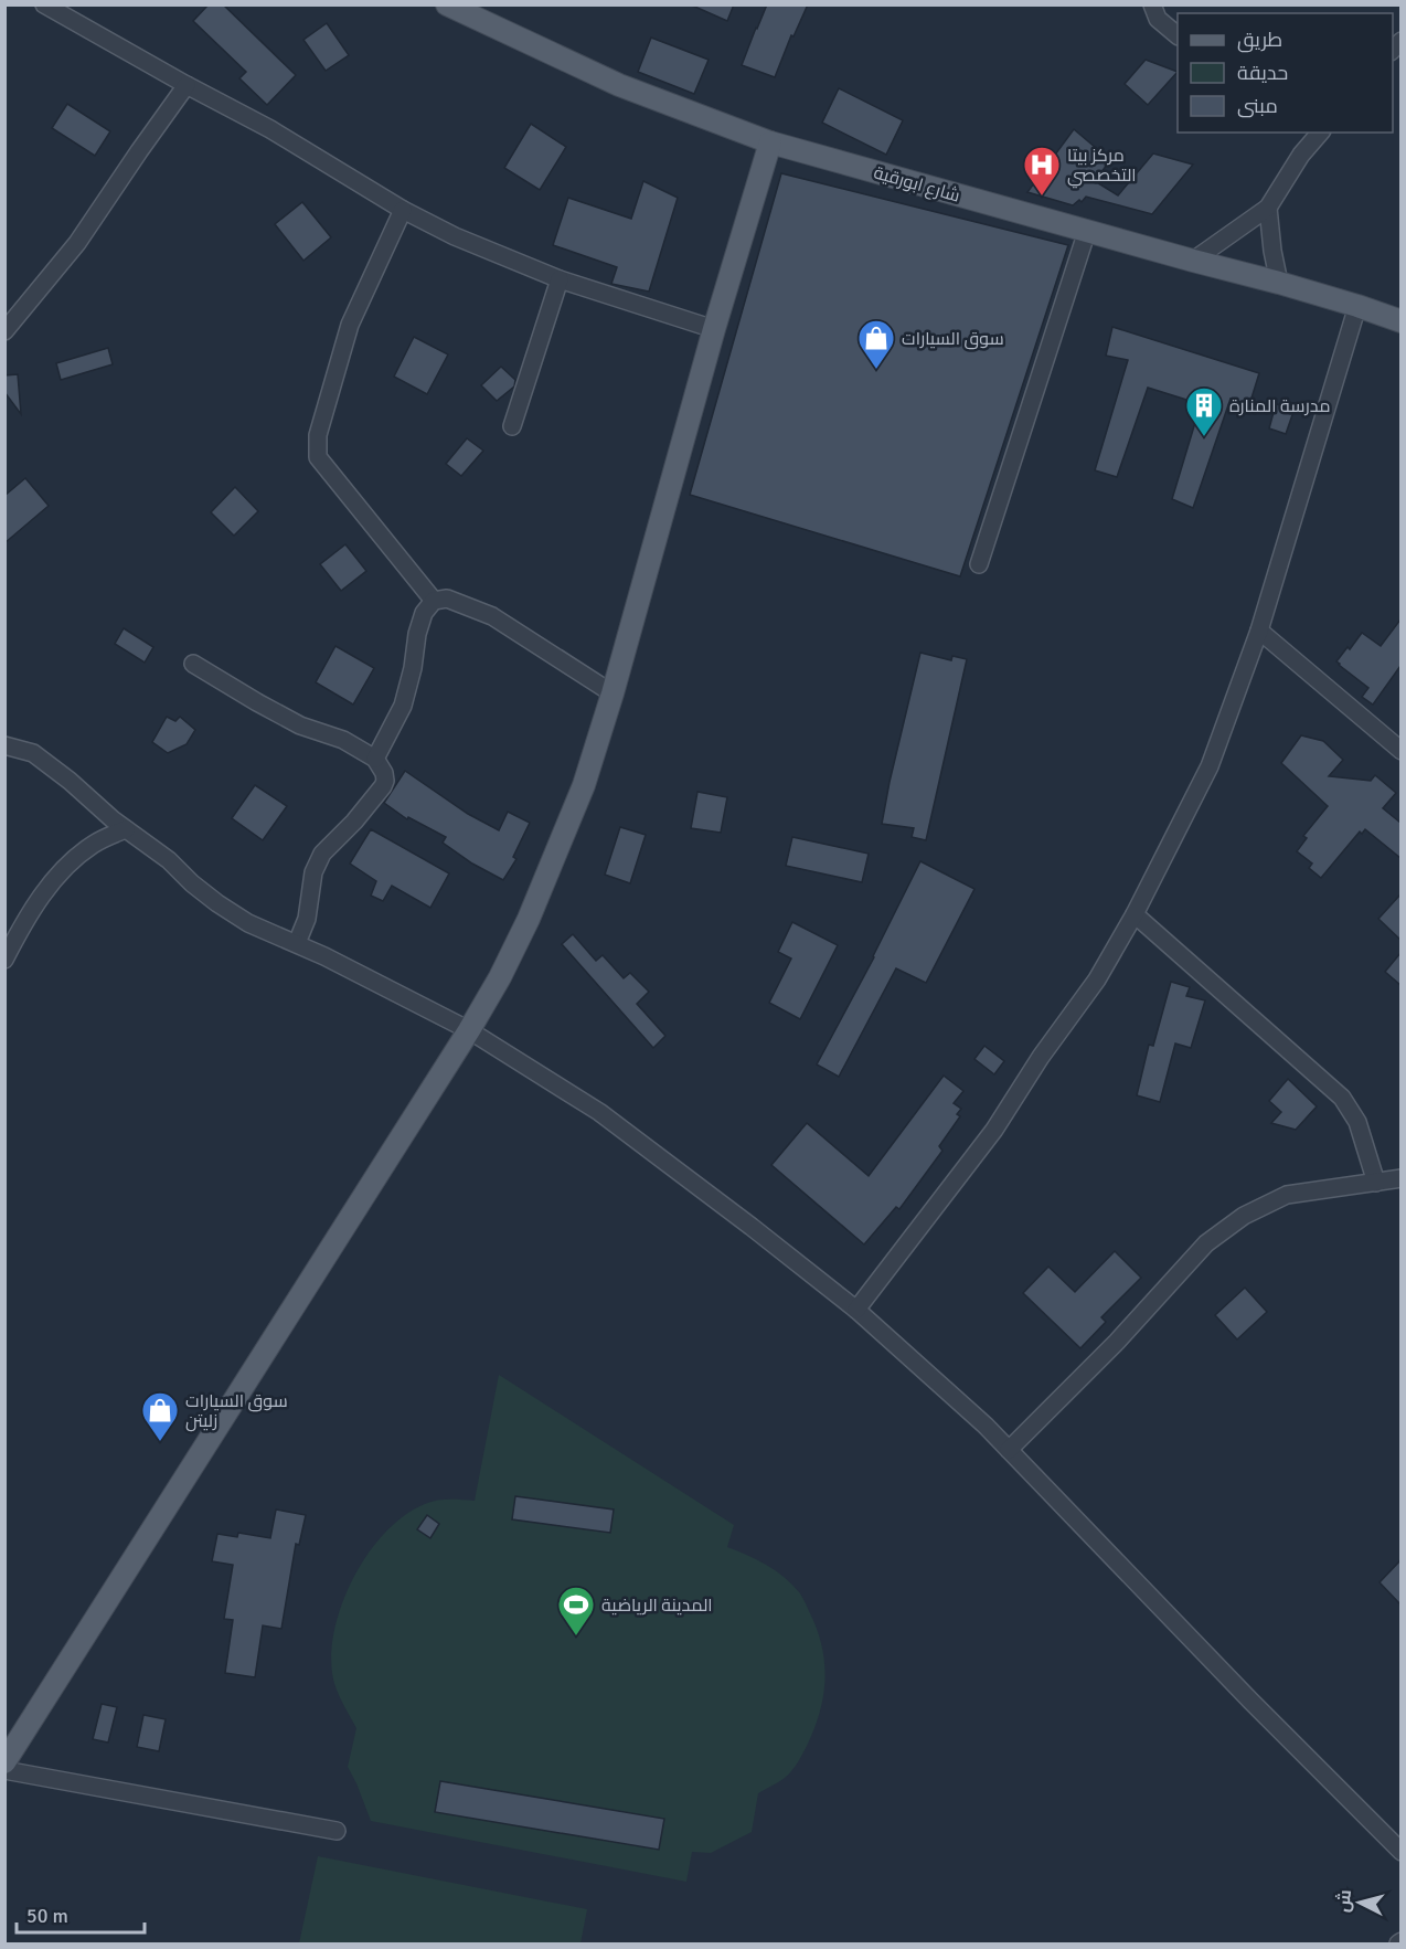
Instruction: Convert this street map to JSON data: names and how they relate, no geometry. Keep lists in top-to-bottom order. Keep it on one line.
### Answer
{"streets":{"main road":["شارع ابورقية"]},"places":{"hospital":["مركز بيتا التخصصي"],"shop":["سوق السيارات","سوق السيارات زليتن"],"building":["مدرسة المنارة"],"sports":["المدينة الرياضية"]},"legend":["طريق","حديقة","مبنى"],"scale_bar":"50 m","north":"left"}
